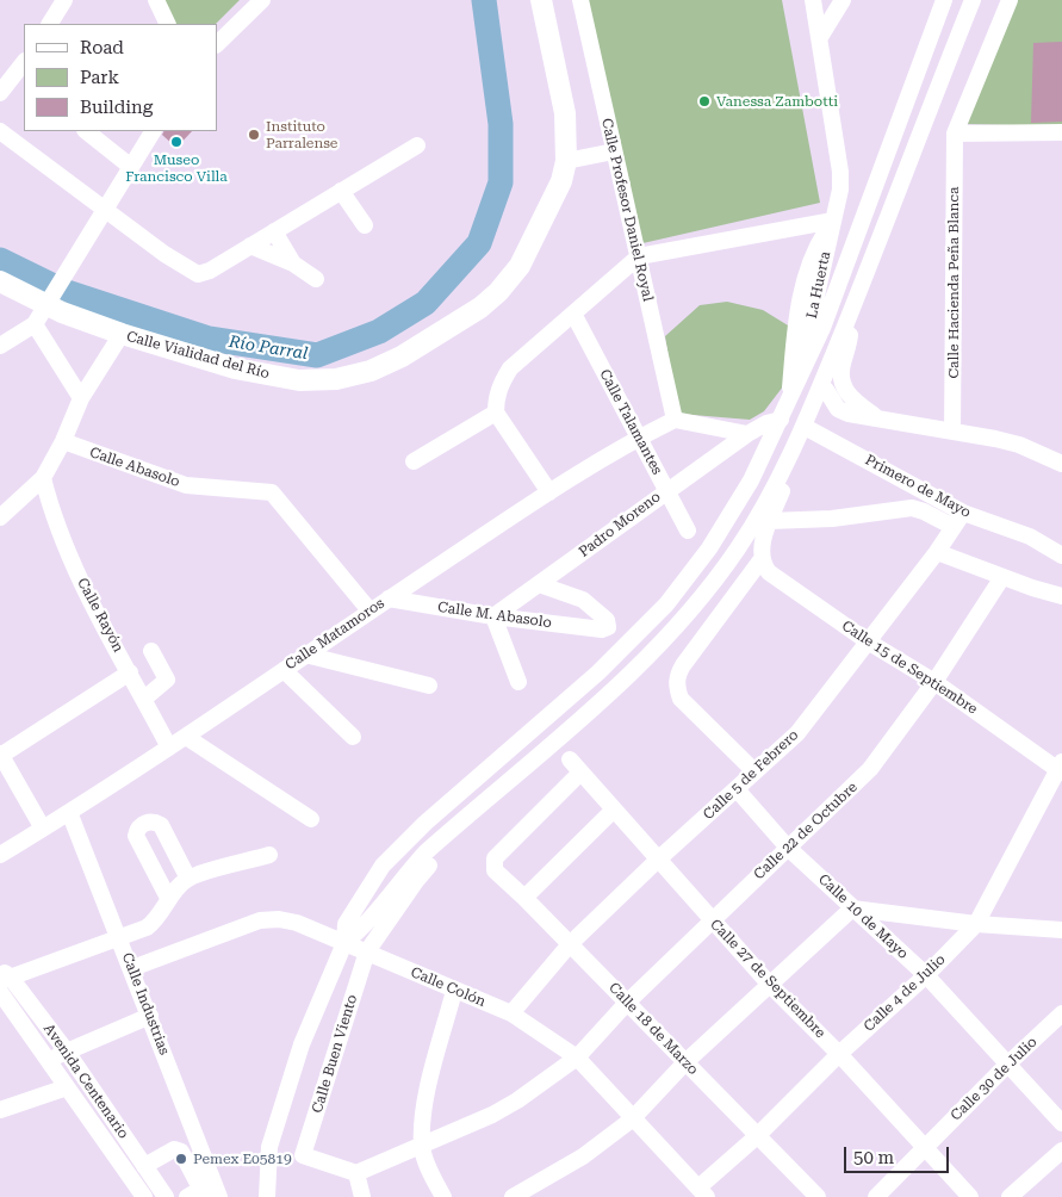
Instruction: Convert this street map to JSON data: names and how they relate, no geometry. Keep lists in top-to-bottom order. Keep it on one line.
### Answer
{"streets":{"main road":["Calle Vialidad del Río"],"street":["Calle Profesor Daniel Royal","Calle Hacienda Peña Blanca","La Huerta","Calle Talamantes","Calle Abasolo","Primero de Mayo","Padro Moreno","Calle Rayón","Calle M. Abasolo","Calle Matamoros","Calle 15 de Septiembre","Calle 5 de Febrero","Calle 22 de Octubre","Calle 10 de Mayo","Calle 27 de Septiembre","Calle Colón","Calle 4 de Julio","Calle Industrias","Calle 18 de Marzo","Calle Buen Viento","Calle 30 de Julio","Avenida Centenario"]},"crossings":[["Calle Profesor Daniel Royal","Calle Matamoros"],["Calle Talamantes","Padro Moreno"],["Calle Talamantes","Calle Matamoros"],["Calle Abasolo","Calle Matamoros"],["Primero de Mayo","Calle 5 de Febrero"],["Padro Moreno","Calle M. Abasolo"],["Calle Rayón","Calle Matamoros"],["Calle M. Abasolo","Calle Matamoros"],["Calle Matamoros","Calle Industrias"],["Calle 15 de Septiembre","Calle 5 de Febrero"],["Calle 15 de Septiembre","Calle 22 de Octubre"],["Calle 15 de Septiembre","Calle 4 de Julio"],["Calle 5 de Febrero","Calle 10 de Mayo"],["Calle 5 de Febrero","Calle 27 de Septiembre"],["Calle 5 de Febrero","Calle Colón"],["Calle 5 de Febrero","Calle 18 de Marzo"],["Calle 22 de Octubre","Calle 10 de Mayo"],["Calle 22 de Octubre","Calle 27 de Septiembre"],["Calle 22 de Octubre","Calle Colón"],["Calle 22 de Octubre","Calle 18 de Marzo"],["Calle 22 de Octubre","Calle Buen Viento"],["Calle 10 de Mayo","Calle 4 de Julio"],["Calle 10 de Mayo","Calle 30 de Julio"],["Calle 27 de Septiembre","Calle 4 de Julio"],["Calle 27 de Septiembre","Calle 18 de Marzo"],["Calle 27 de Septiembre","Calle 30 de Julio"],["Calle Colón","Calle 4 de Julio"],["Calle Colón","Calle Industrias"],["Calle Colón","Calle Buen Viento"],["Calle 4 de Julio","Calle 18 de Marzo"]],"water":["Río Parral"],"places":["Vanessa Zambotti","Instituto Parralense","Museo Francisco Villa","Pemex E05819"],"legend":["Road","Park","Building"],"scale_bar":"50 m"}
